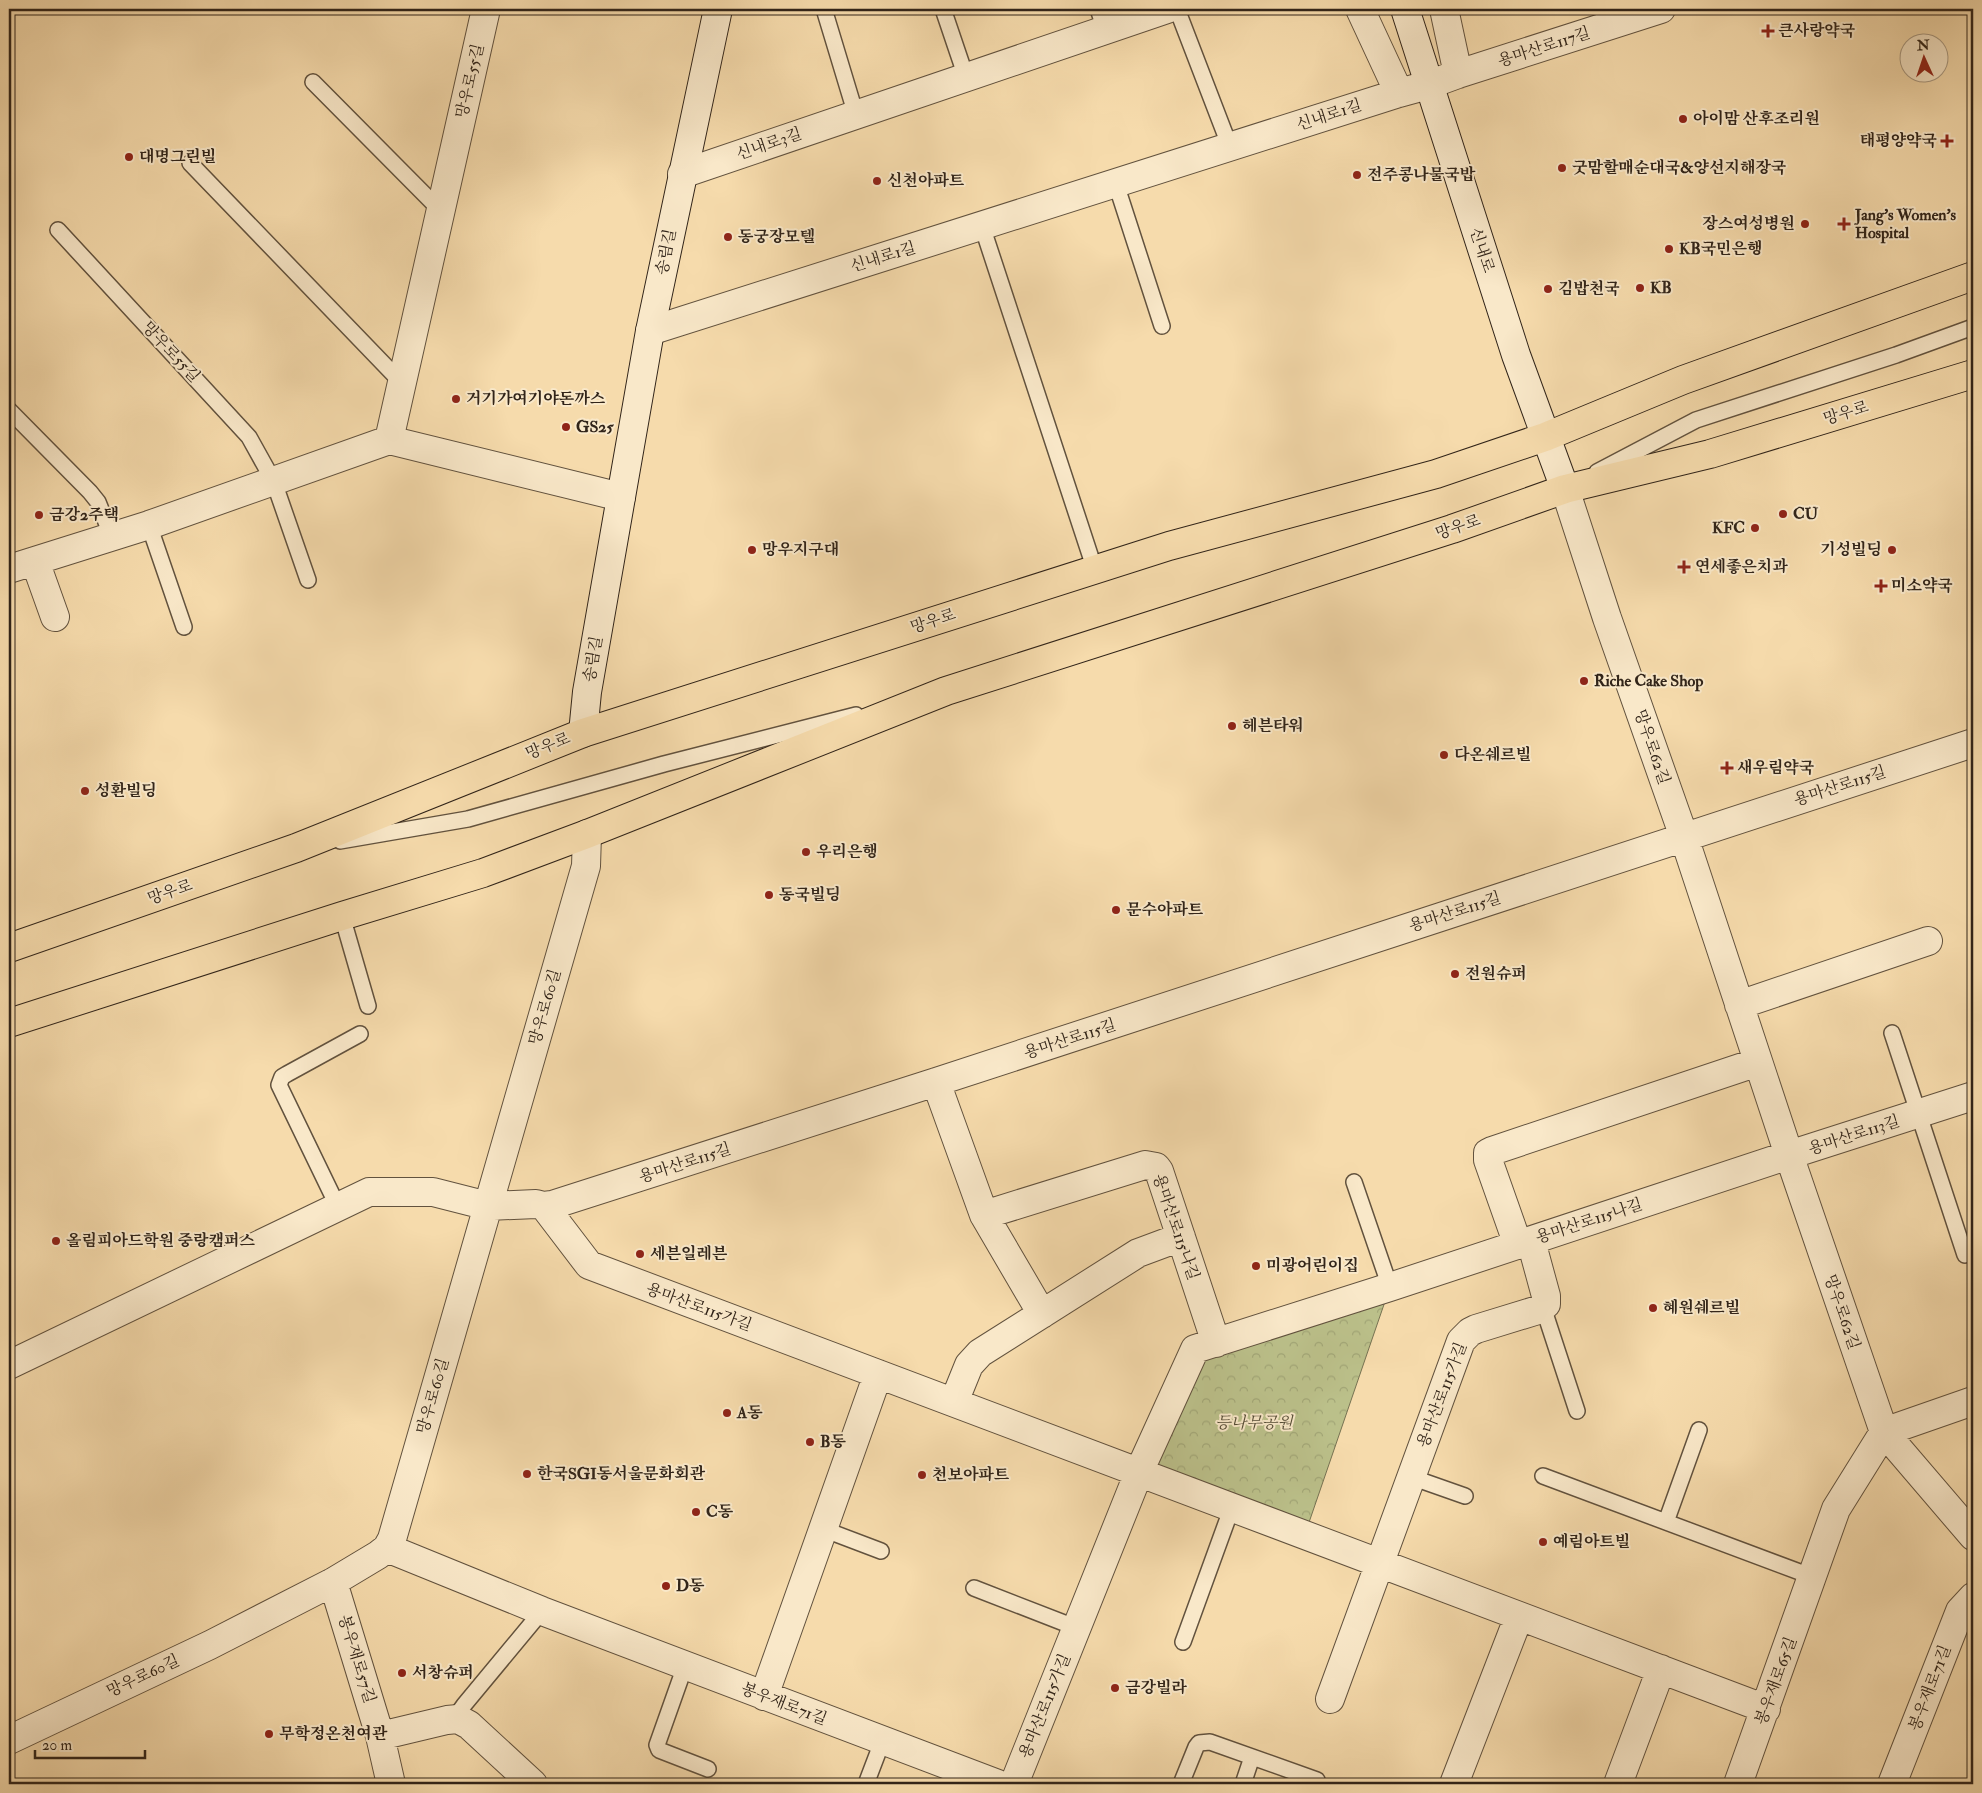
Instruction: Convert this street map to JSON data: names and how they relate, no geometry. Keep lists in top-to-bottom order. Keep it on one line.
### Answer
{"streets":{"main road":["망우로"],"street":["용마산로117길","망우로55길","신내로1길","신내로3길","신내로","송림길","망우로62길","용마산로115길","망우로60길","용마산로113길","용마산로115나길","용마산로115가길","봉우재로57길","봉우재로65길","봉우재로71길"]},"crossings":[["용마산로117길","신내로1길"],["용마산로117길","신내로"],["신내로1길","신내로"],["신내로1길","송림길"],["신내로3길","송림길"],["신내로","망우로"],["신내로","망우로62길"],["송림길","망우로"],["망우로","망우로62길"],["망우로","망우로60길"],["망우로62길","용마산로115길"],["망우로62길","용마산로113길"],["망우로62길","용마산로115나길"],["망우로62길","봉우재로65길"],["용마산로115길","망우로60길"],["용마산로115길","용마산로115가길"],["망우로60길","봉우재로57길"],["망우로60길","봉우재로71길"],["용마산로113길","용마산로115나길"],["용마산로115나길","용마산로115가길"],["용마산로115가길","봉우재로65길"]],"parks":["등나무공원"],"places":{"health":["큰사랑약국","태평양약국","Jang's Women's Hospital","연세좋은치과","미소약국","새우림약국"],"other":["아이맘 산후조리원","대명그린빌","굿맘할매순대국&양선지해장국","전주콩나물국밥","신천아파트","장스여성병원","동궁장모텔","KB국민은행","KB","김밥천국","거기가여기야돈까스","GS25","CU","금강2주택","KFC","망우지구대","기성빌딩","Riche Cake Shop","헤븐타워","다온쉐르빌","성환빌딩","우리은행","동국빌딩","문수아파트","전원슈퍼","올림피아드학원 중랑캠퍼스","세븐일레븐","미광어린이집","혜원쉐르빌","A동","B동","한국SGI동서울문화회관","천보아파트","C동","예림아트빌","D동","서창슈퍼","금강빌라","무학정온천여관"]},"scale_bar":"20 m","north":"top"}
